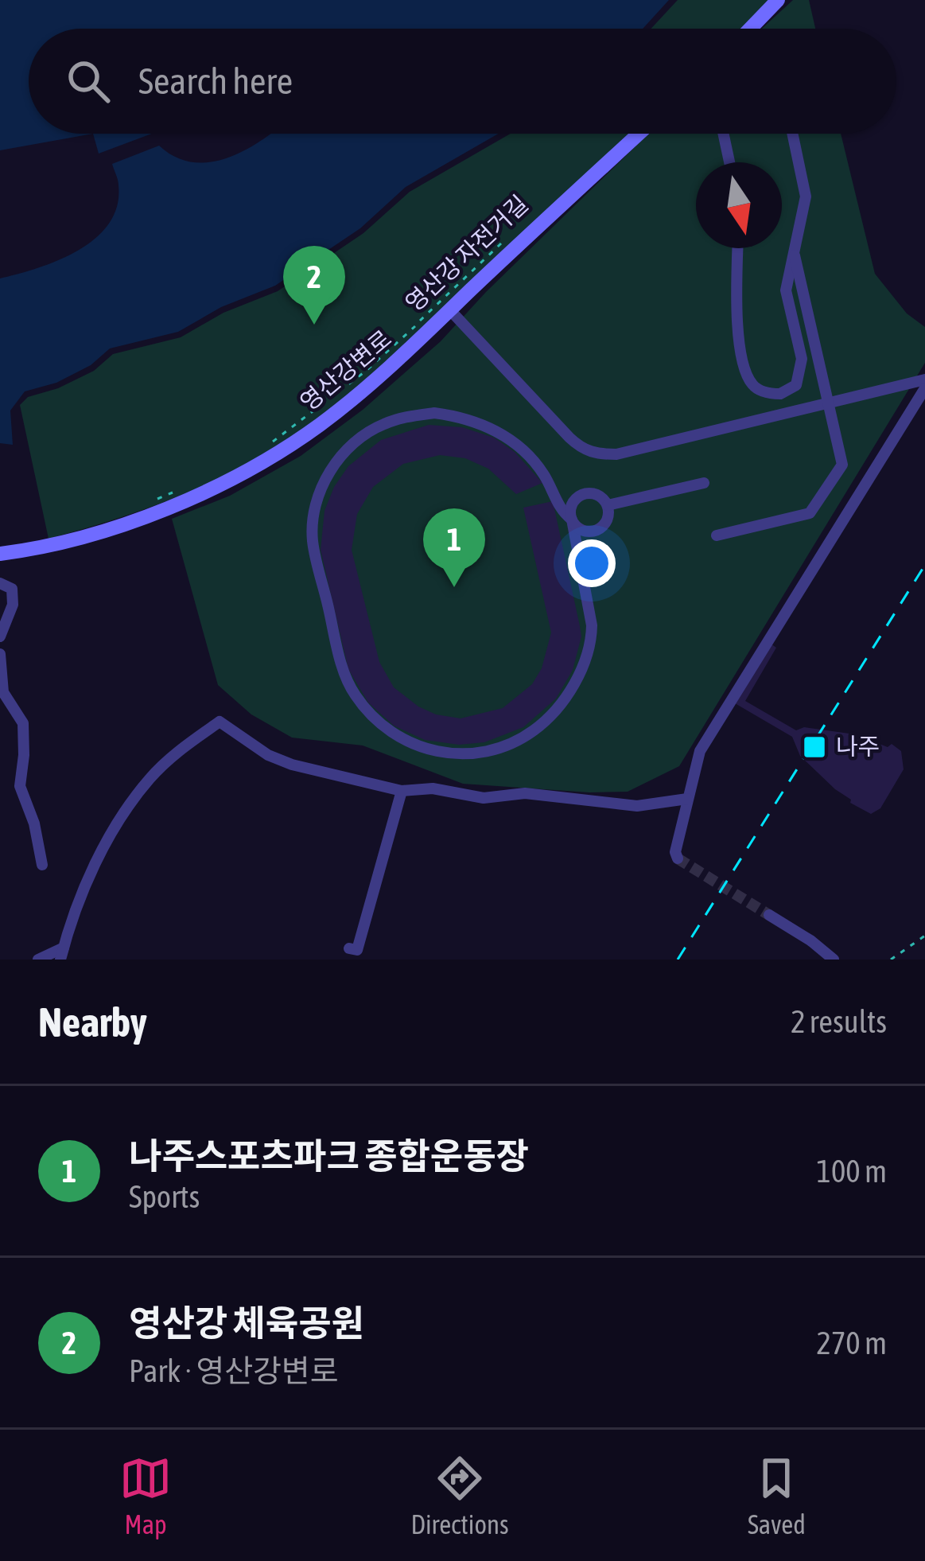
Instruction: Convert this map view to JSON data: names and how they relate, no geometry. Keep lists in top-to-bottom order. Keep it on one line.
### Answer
{"streets":{"street":["영산강변로"],"path":["영산강 자전거길"]},"places":{"transit":["나주"]},"north":"bottom","page":{"search":"Search here","pins":["2","1"],"heading":["Nearby","2 results"],"list":[{"mark":"1","name":"나주스포츠파크 종합운동장","note":"Sports","value":"100 m"},{"mark":"2","name":"영산강 체육공원","note":"Park · 영산강변로","value":"270 m"}],"nav":["Map","Directions","Saved"]}}
